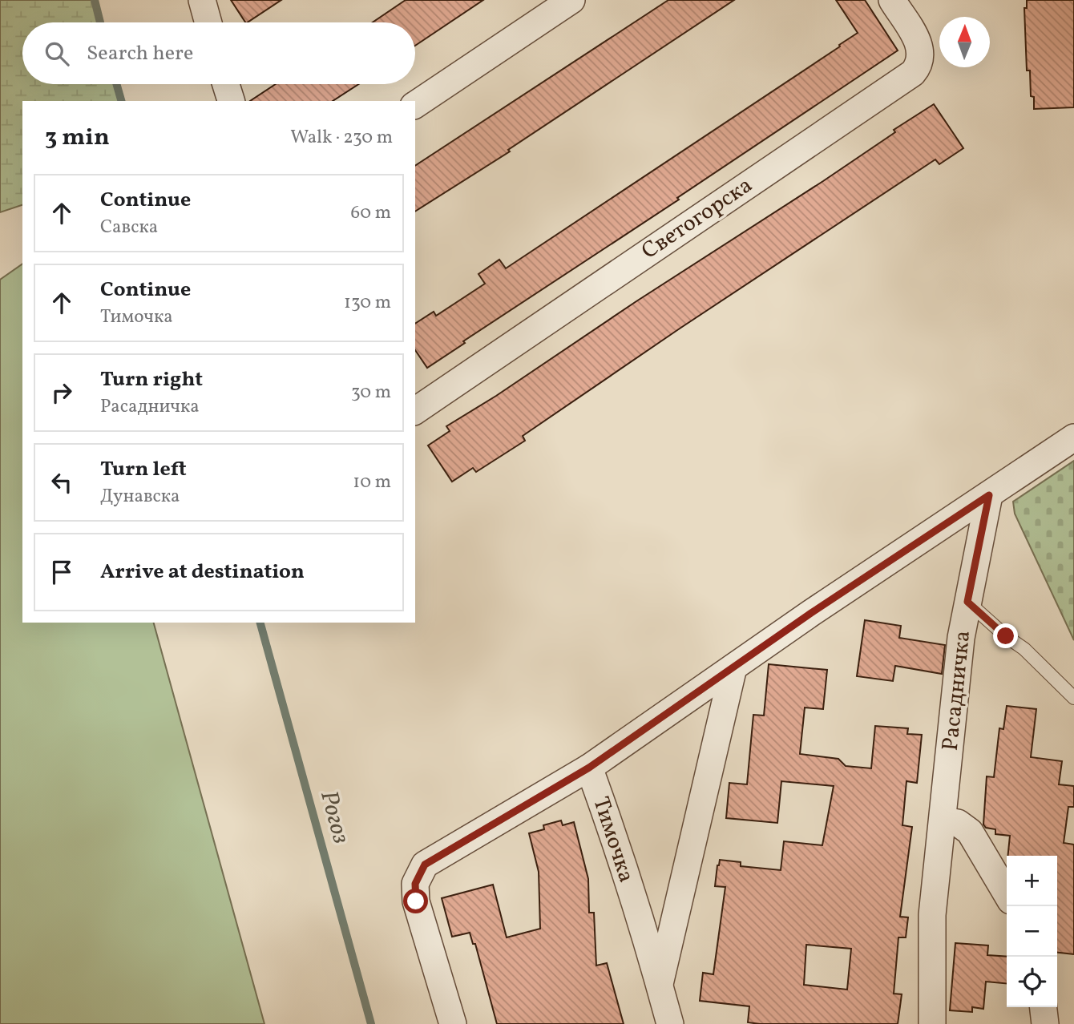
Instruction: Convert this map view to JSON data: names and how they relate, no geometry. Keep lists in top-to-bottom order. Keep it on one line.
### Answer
{"streets":{"street":["Светогорска","Расадничка","Тимочка"]},"crossings":[["Расадничка","Тимочка"]],"water":["Рогоз"],"north":"top","page":{"search":"Search here","heading":["3 min","Walk · 230 m"],"list":[["Continue","Савска","60 m"],["Continue","Тимочка","130 m"],["Turn right","Расадничка","30 m"],["Turn left","Дунавска","10 m"],"Arrive at destination"],"map_buttons":["+","−"]}}
